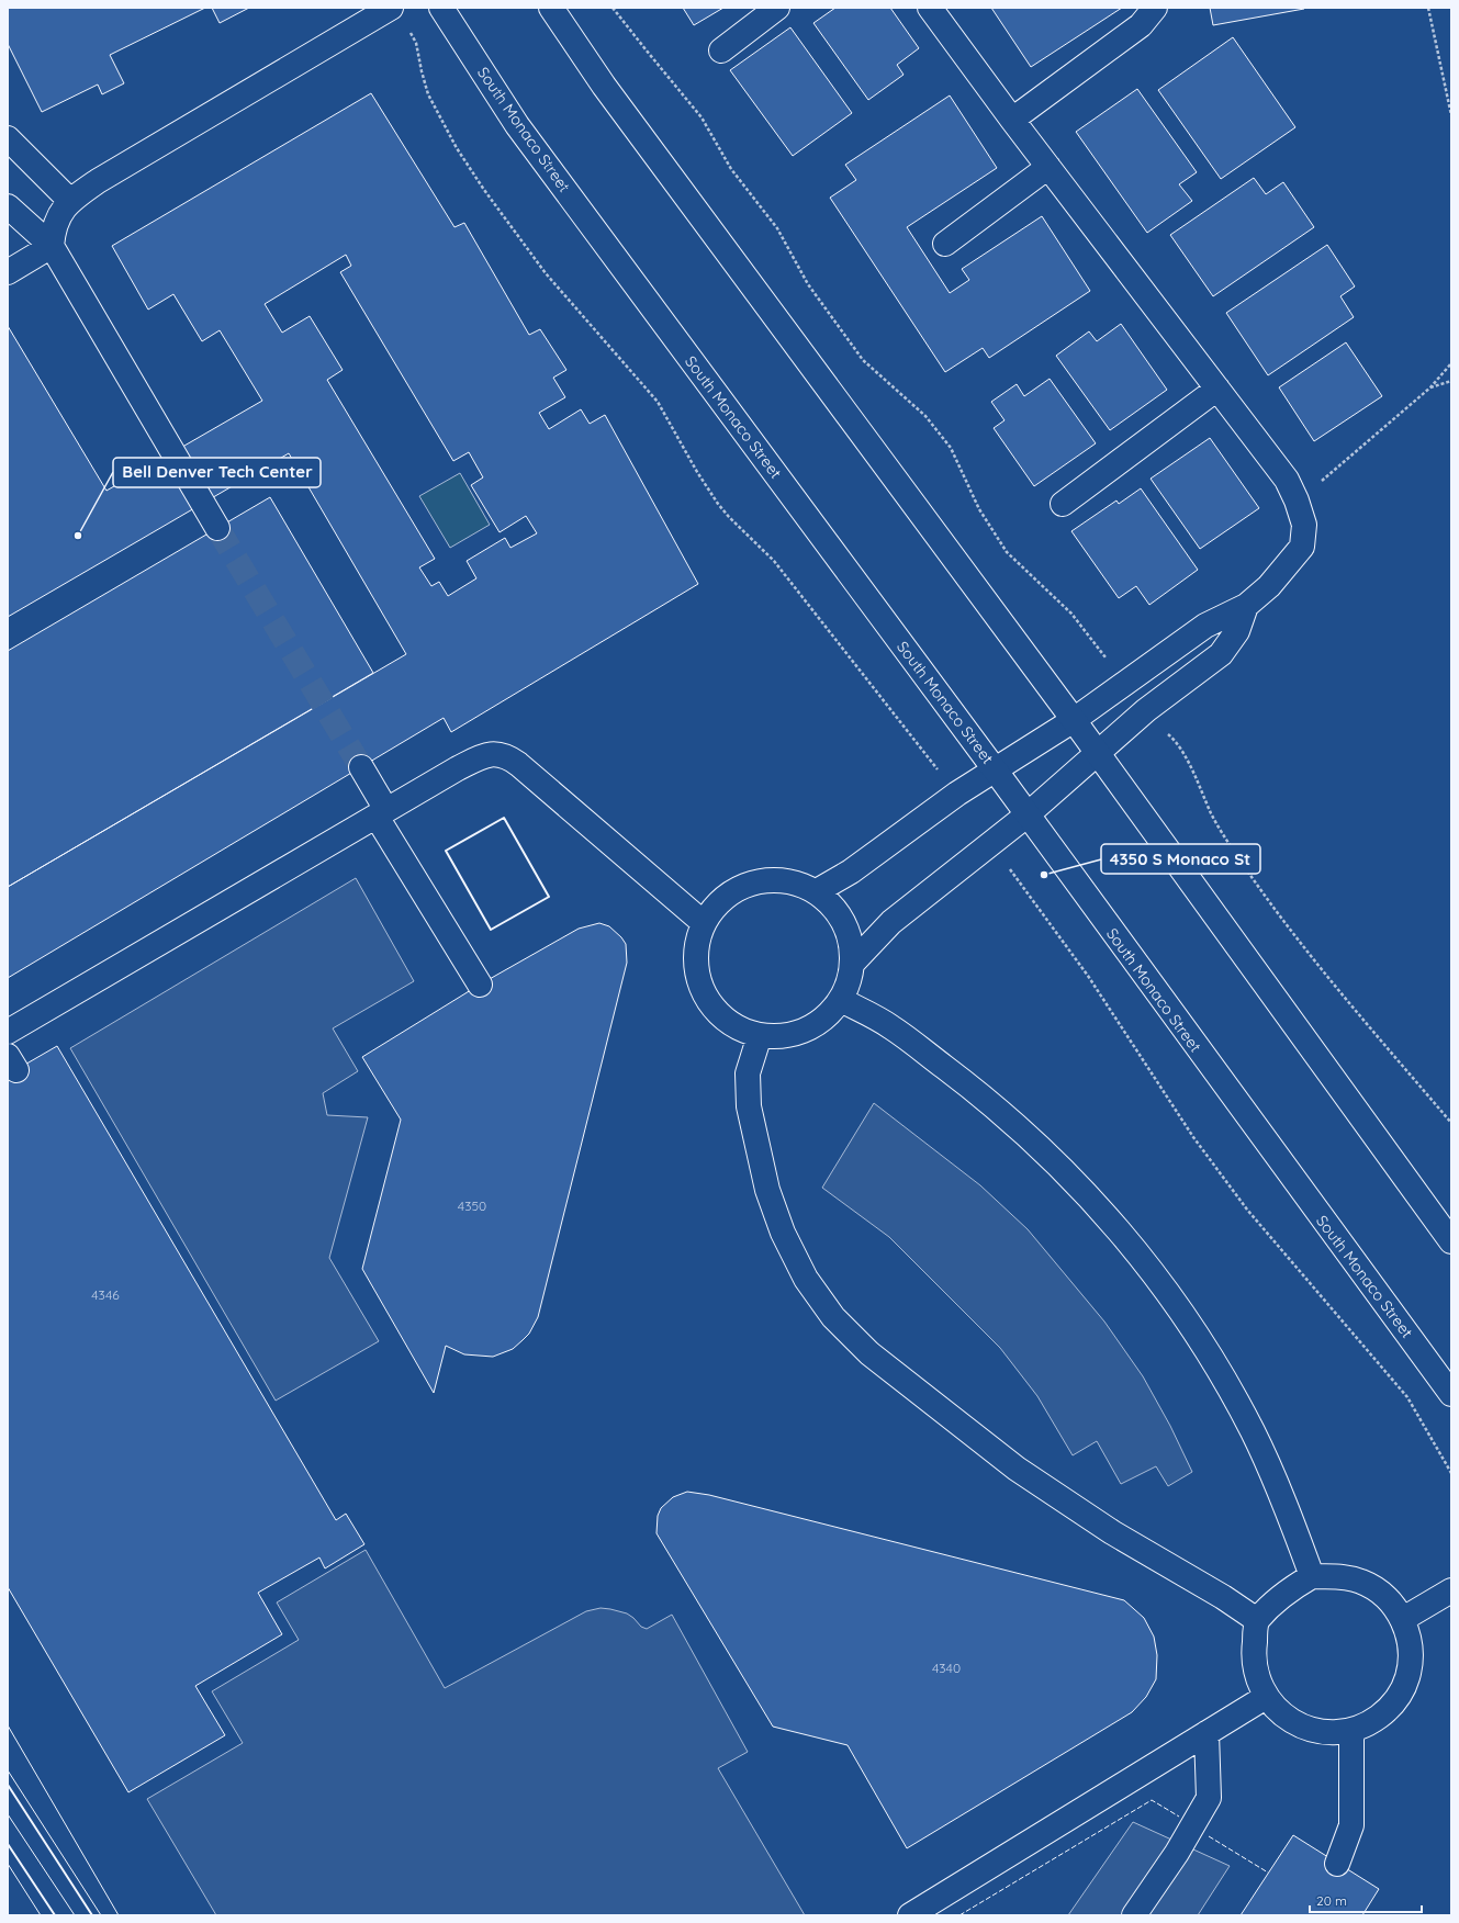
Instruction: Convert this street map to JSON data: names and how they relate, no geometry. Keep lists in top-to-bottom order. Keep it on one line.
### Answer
{"streets":{"main road":["South Monaco Street"]},"places":["Bell Denver Tech Center","4350 S Monaco St"],"house_numbers":["4350","4346","4340"],"scale_bar":"20 m"}
